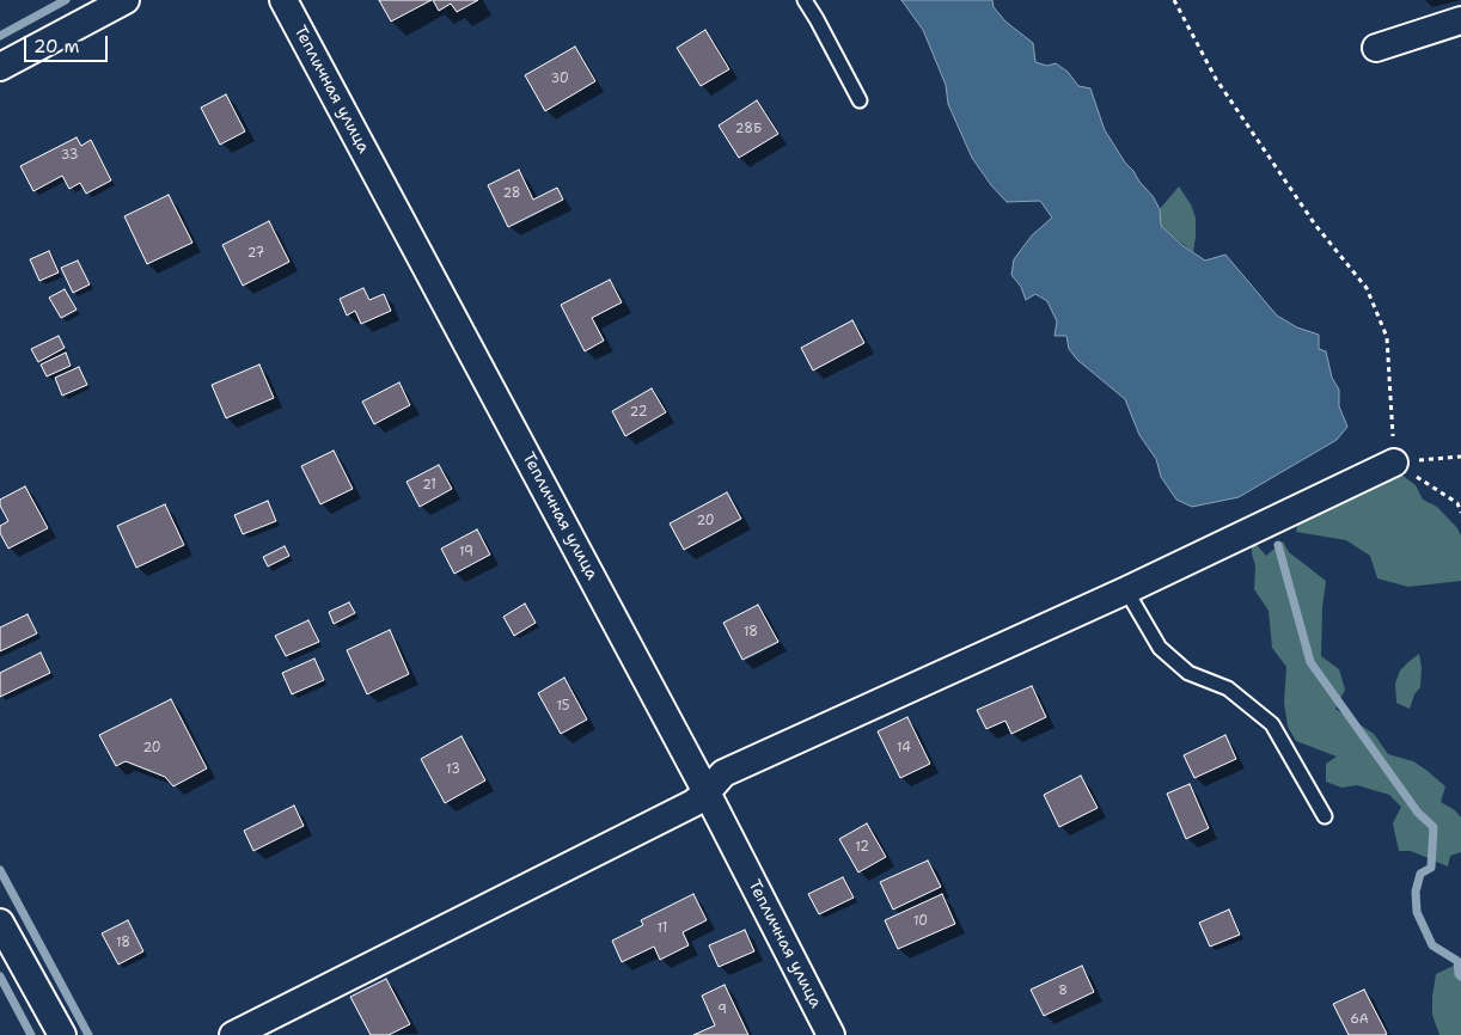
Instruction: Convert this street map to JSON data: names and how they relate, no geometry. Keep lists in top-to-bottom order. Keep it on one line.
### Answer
{"streets":{"street":["Тепличная улица"]},"house_numbers":["30","28Б","33","28","27","22","21","20","19","18","15","20","14","13","12","10","11","18","8","9","6А"],"scale_bar":"20 m"}
